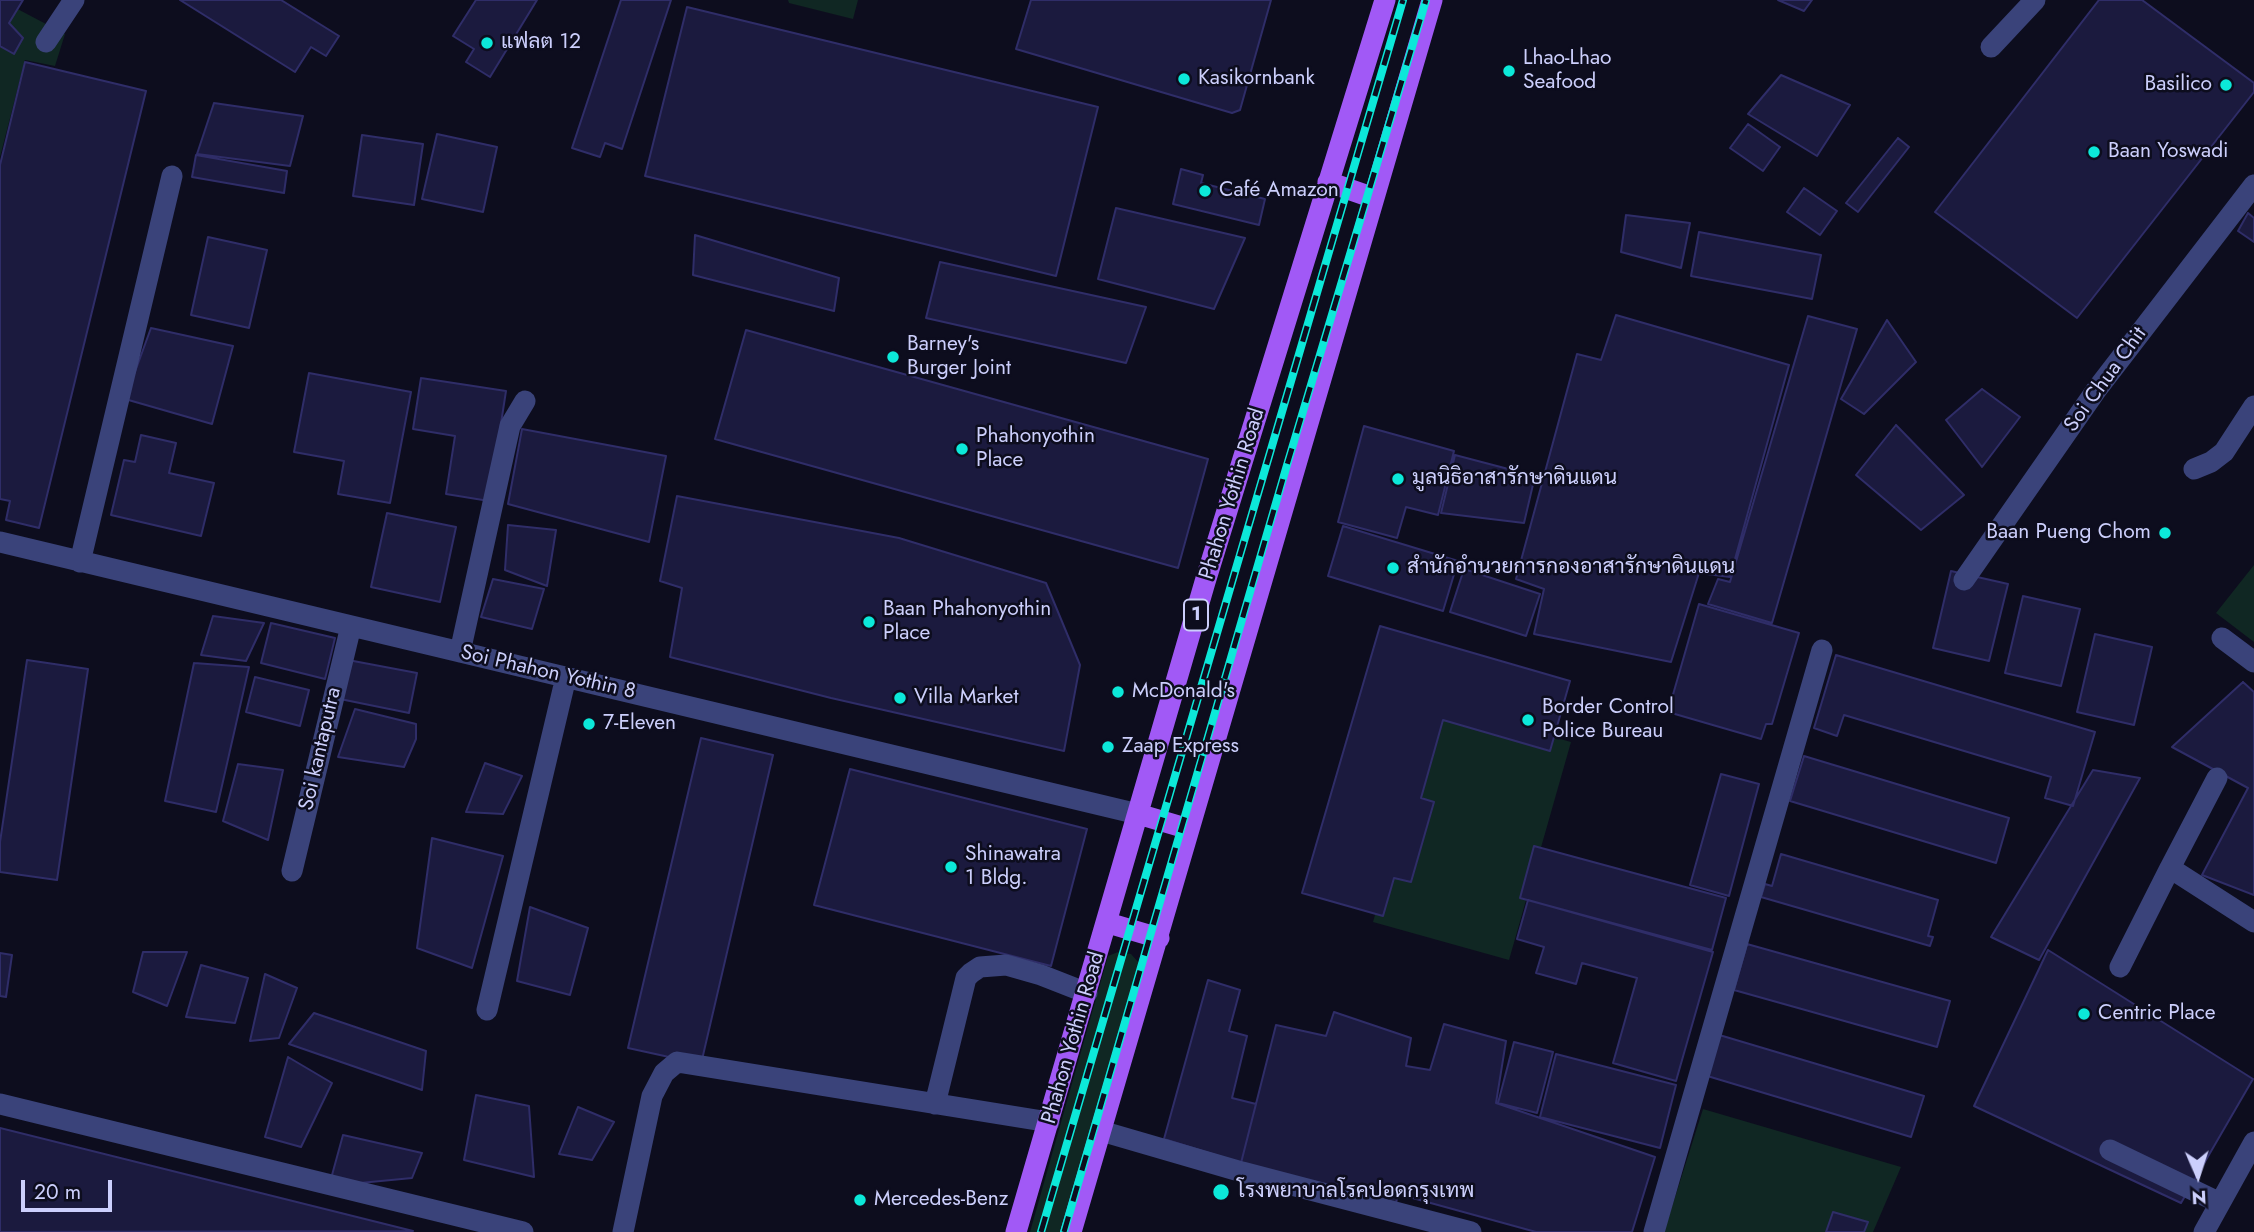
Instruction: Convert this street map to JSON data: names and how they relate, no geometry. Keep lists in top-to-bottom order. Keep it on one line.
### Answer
{"streets":{"main road":["Phahon Yothin Road","1"],"street":["Soi Chua Chit","Soi Phahon Yothin 8","Soi kantaputra"]},"crossings":[["Phahon Yothin Road","Soi Phahon Yothin 8"],["Soi Phahon Yothin 8","Soi kantaputra"]],"places":["แฟลต 12","Lhao-Lhao Seafood","Kasikornbank","Basilico","Baan Yoswadi","Café Amazon","Barney's Burger Joint","Phahonyothin Place","มูลนิธิอาสารักษาดินแดน","Baan Pueng Chom","สำนักอำนวยการกองอาสารักษาดินแดน","Baan Phahonyothin Place","McDonald's","Villa Market","Border Control Police Bureau","7-Eleven","Zaap Express","Shinawatra 1 Bldg.","Centric Place","โรงพยาบาลโรคปอดกรุงเทพ","Mercedes-Benz"],"scale_bar":"20 m","north":"bottom"}
